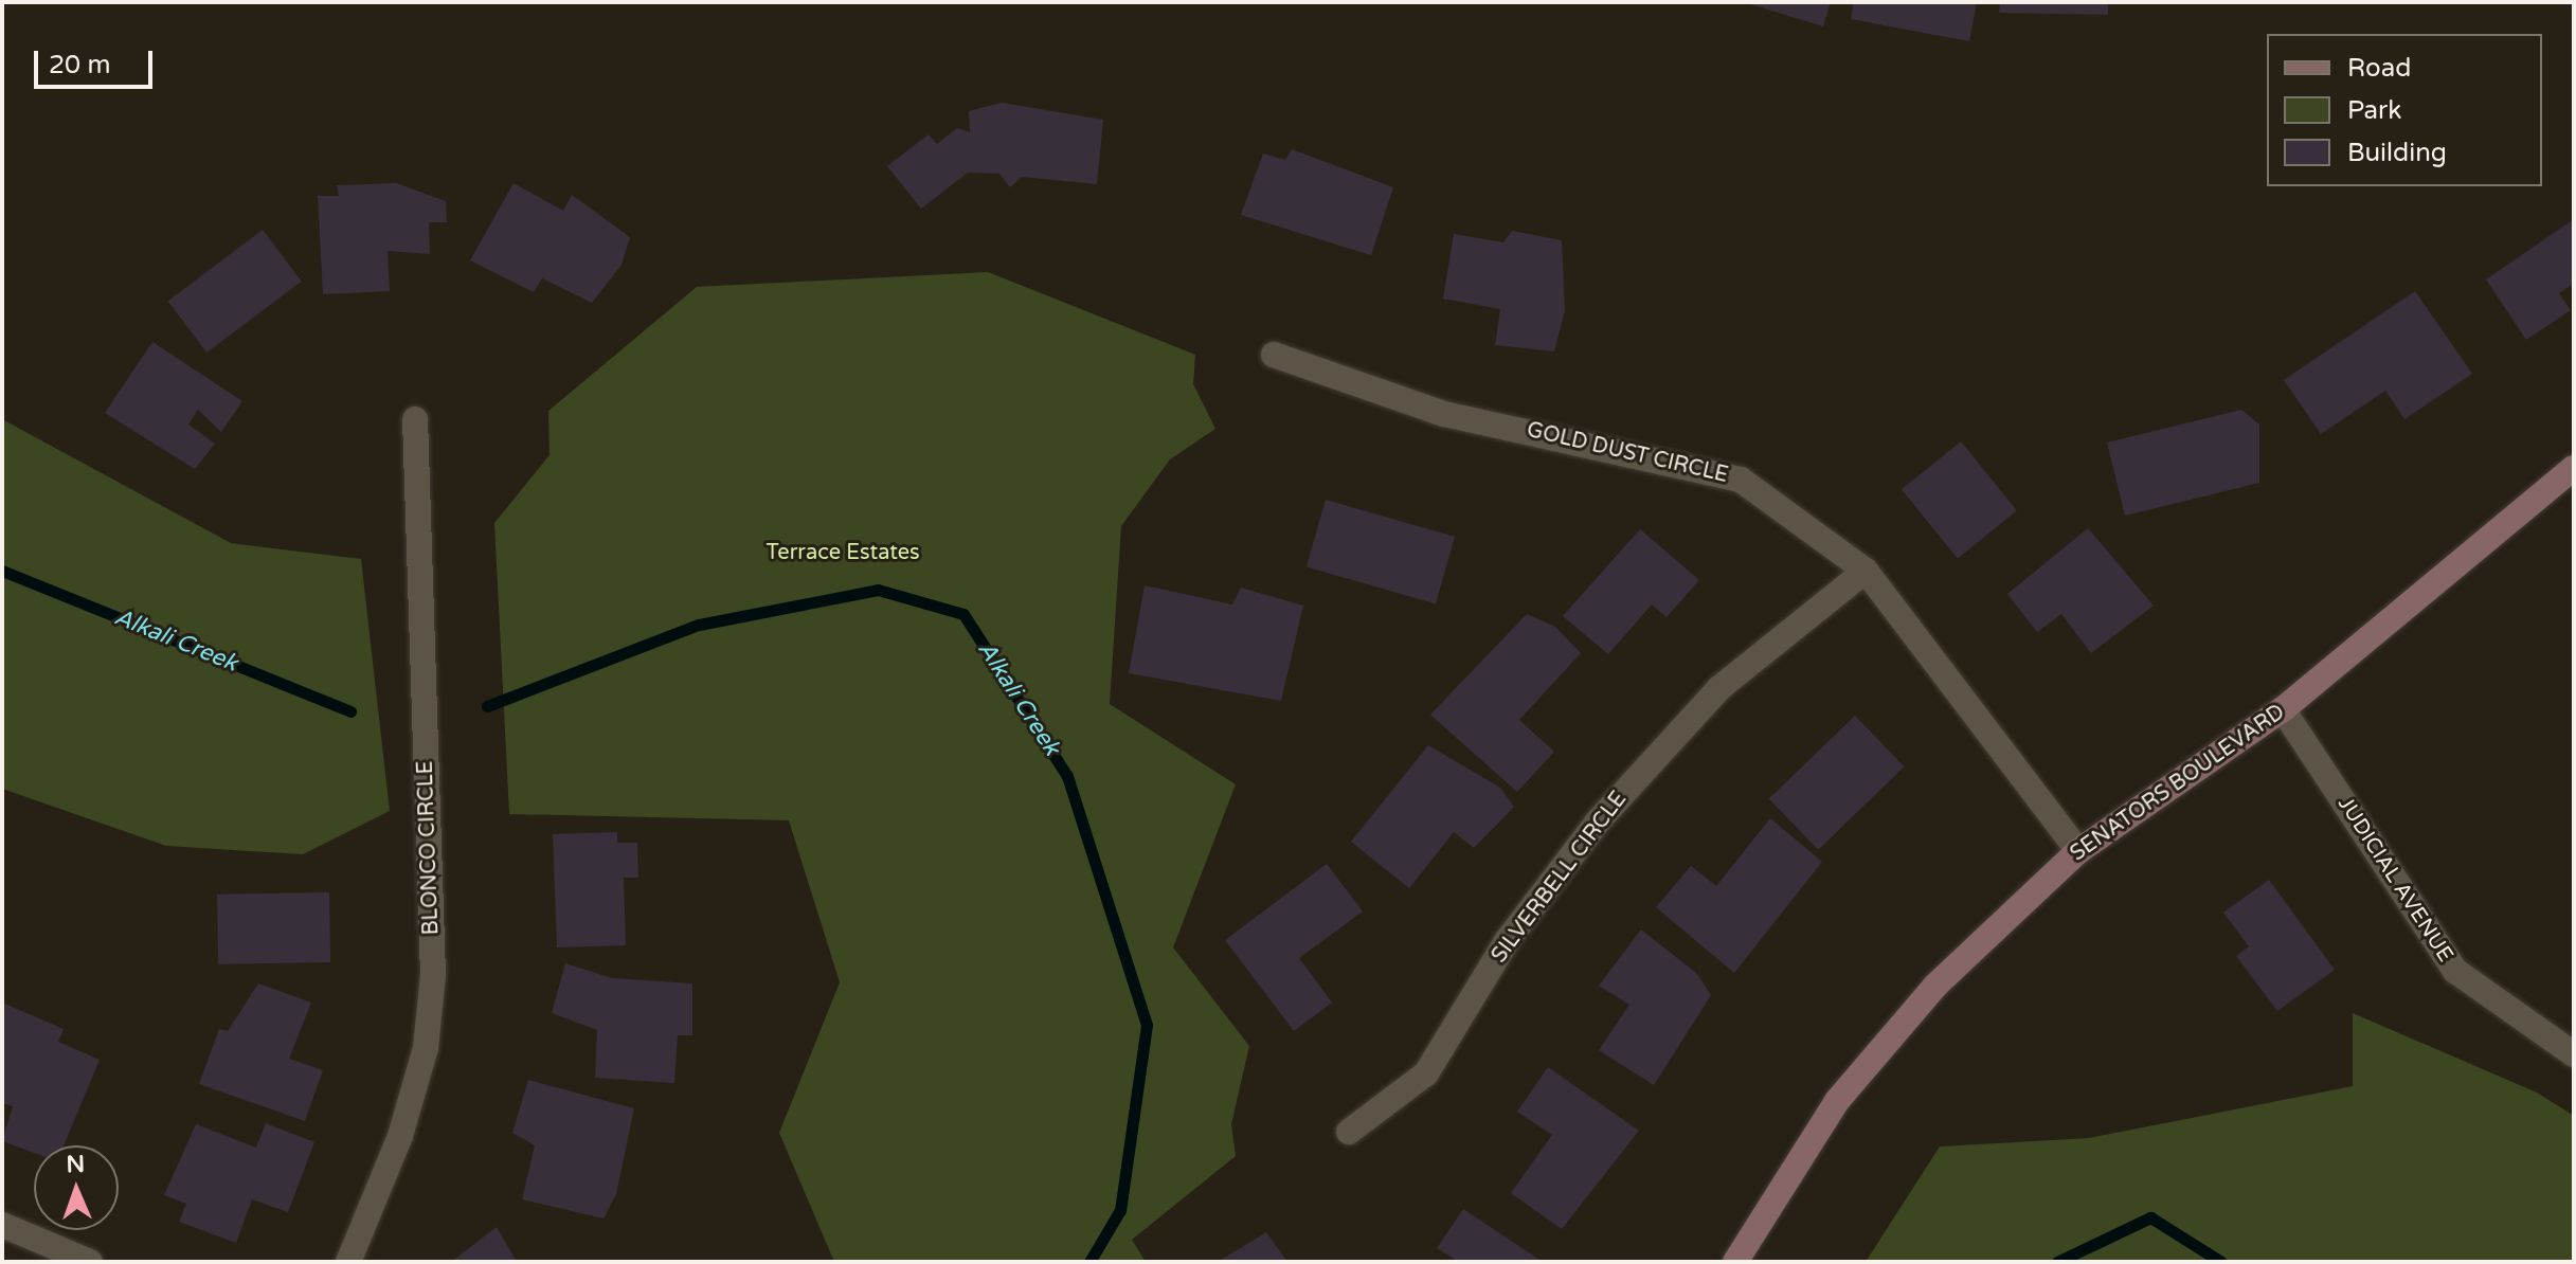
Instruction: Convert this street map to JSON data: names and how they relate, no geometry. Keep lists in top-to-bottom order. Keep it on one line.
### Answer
{"streets":{"street":["GOLD DUST CIRCLE","SENATORS BOULEVARD","BLONCO CIRCLE","SILVERBELL CIRCLE","JUDICIAL AVENUE"]},"crossings":[["GOLD DUST CIRCLE","SENATORS BOULEVARD"],["GOLD DUST CIRCLE","SILVERBELL CIRCLE"],["SENATORS BOULEVARD","JUDICIAL AVENUE"]],"water":["Alkali Creek"],"parks":["Terrace Estates"],"legend":["Road","Park","Building"],"scale_bar":"20 m","north":"top"}
